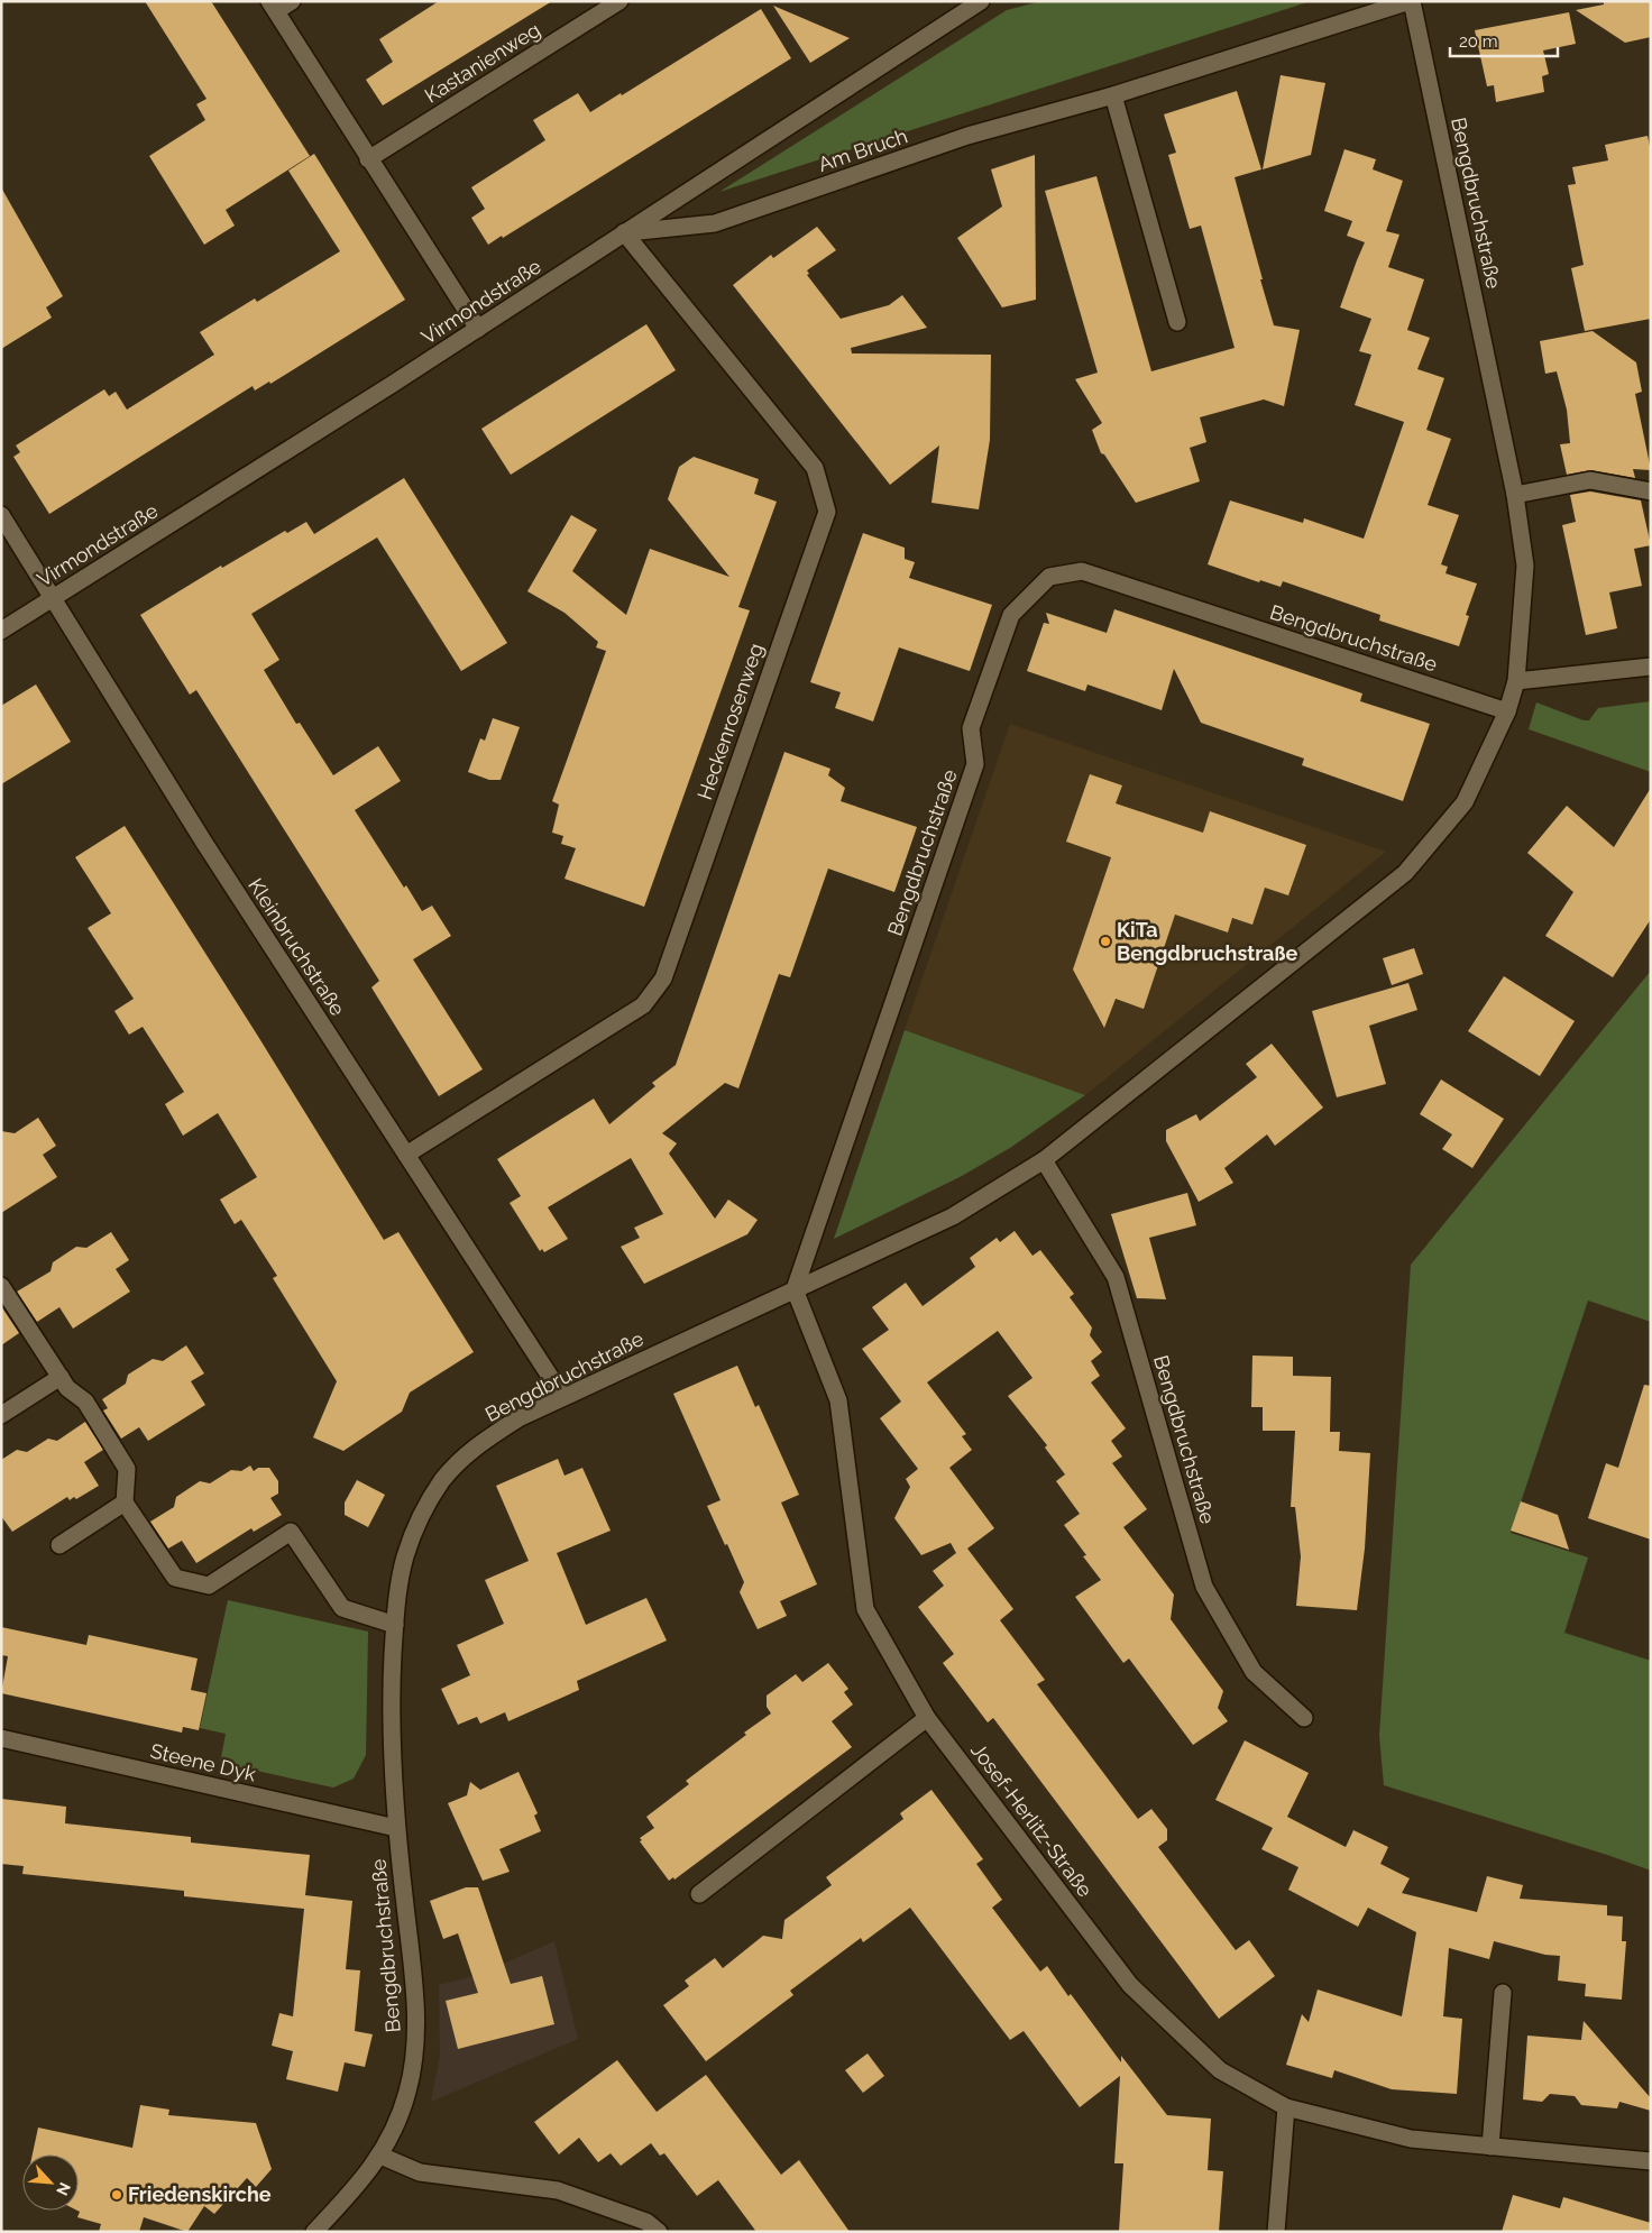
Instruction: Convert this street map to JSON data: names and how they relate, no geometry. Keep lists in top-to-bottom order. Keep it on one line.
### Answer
{"streets":{"street":["Kastanienweg","Am Bruch","Bengdbruchstraße","Virmondstraße","Heckenrosenweg","Kleinbruchstraße","Steene Dyk","Josef-Herlitz-Straße"]},"crossings":[["Am Bruch","Bengdbruchstraße"],["Am Bruch","Virmondstraße"],["Am Bruch","Heckenrosenweg"],["Bengdbruchstraße","Kleinbruchstraße"],["Bengdbruchstraße","Steene Dyk"],["Bengdbruchstraße","Josef-Herlitz-Straße"],["Virmondstraße","Heckenrosenweg"],["Virmondstraße","Kleinbruchstraße"],["Heckenrosenweg","Kleinbruchstraße"]],"places":["KiTa Bengdbruchstraße","Friedenskirche"],"scale_bar":"20 m","north":"bottom right"}
